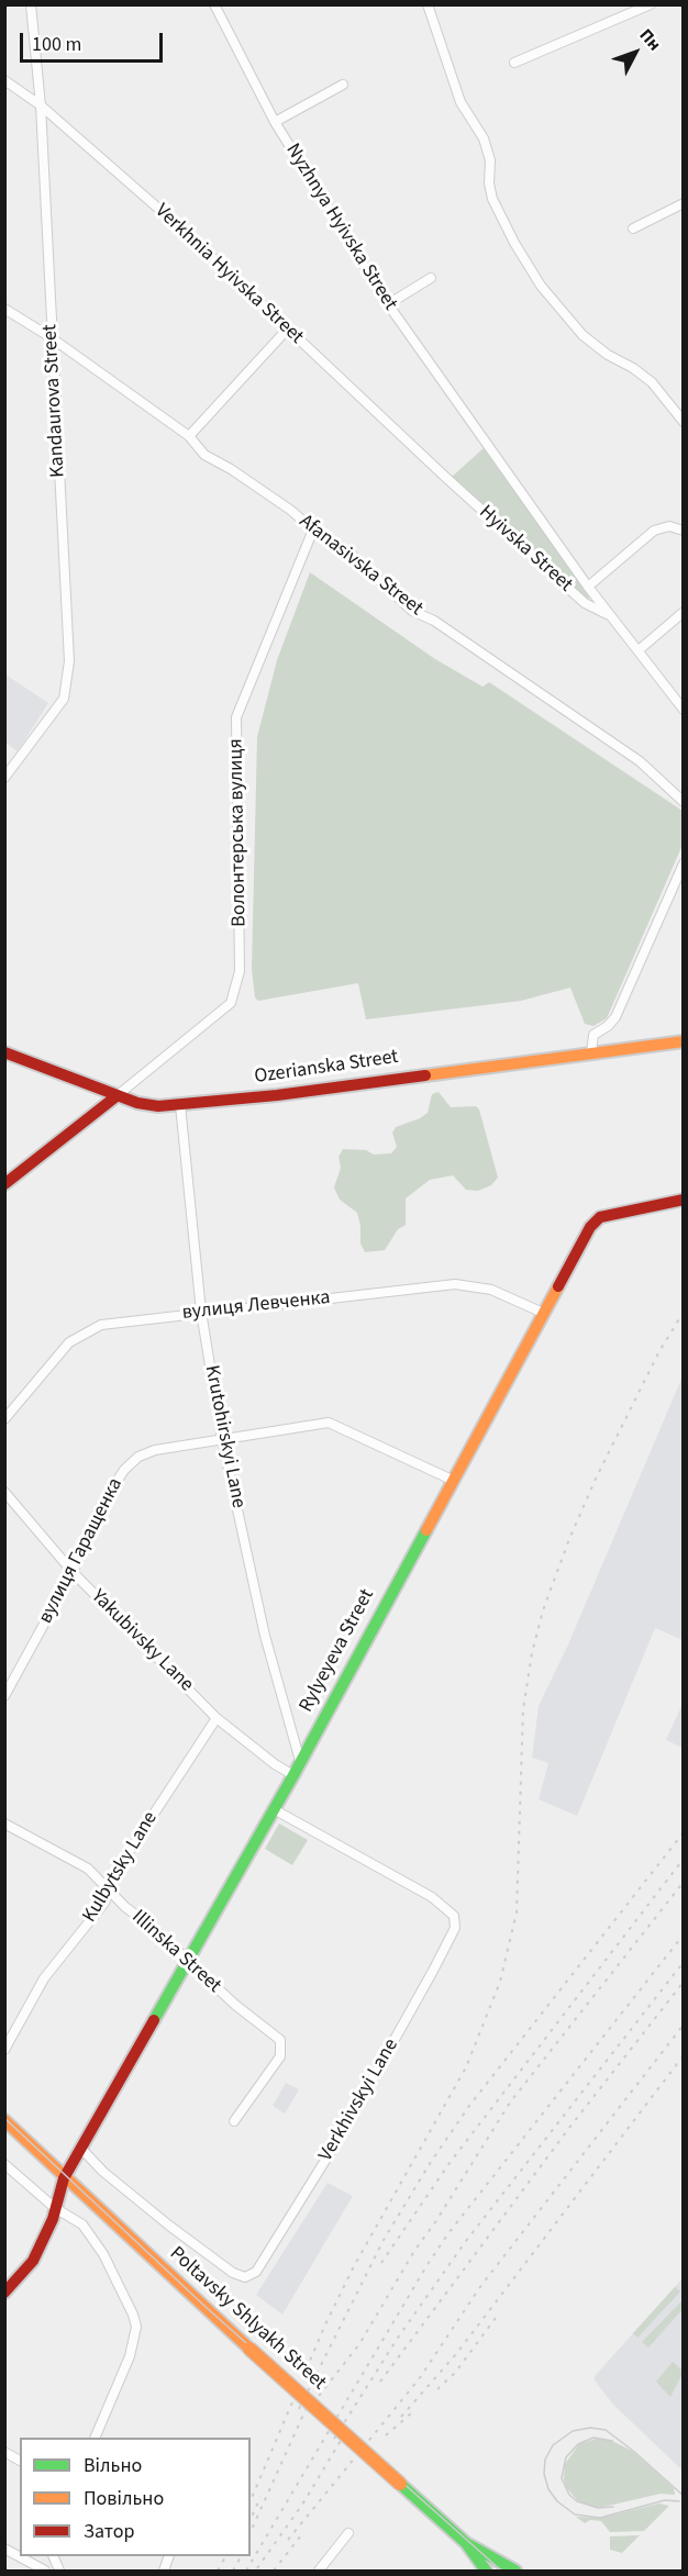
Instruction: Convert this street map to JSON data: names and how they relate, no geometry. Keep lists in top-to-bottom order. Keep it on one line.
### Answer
{"streets":{"main road":["Ozerianska Street","Rylyeyeva Street","Poltavsky Shlyakh Street"],"street":["Nyzhnya Hyivska Street","Verkhnia Hyivska Street","Kandaurova Street","Hyivska Street","Afanasivska Street","Волонтерська вулиця","вулиця Левченка","Krutohirskyi Lane","вулиця Гаращенка","Yakubivsky Lane","Kulbytsky Lane","Illinska Street","Verkhivskyi Lane"]},"crossings":[["Nyzhnya Hyivska Street","Hyivska Street"],["Verkhnia Hyivska Street","Kandaurova Street"],["Verkhnia Hyivska Street","Hyivska Street"],["Kandaurova Street","Afanasivska Street"],["Afanasivska Street","Волонтерська вулиця"],["Волонтерська вулиця","Ozerianska Street"],["Ozerianska Street","Krutohirskyi Lane"],["вулиця Левченка","Krutohirskyi Lane"],["вулиця Левченка","Rylyeyeva Street"],["Krutohirskyi Lane","вулиця Гаращенка"],["Krutohirskyi Lane","Rylyeyeva Street"],["вулиця Гаращенка","Yakubivsky Lane"],["вулиця Гаращенка","Rylyeyeva Street"],["Yakubivsky Lane","Rylyeyeva Street"],["Yakubivsky Lane","Kulbytsky Lane"],["Rylyeyeva Street","Illinska Street"],["Rylyeyeva Street","Verkhivskyi Lane"],["Rylyeyeva Street","Poltavsky Shlyakh Street"],["Kulbytsky Lane","Illinska Street"]],"legend":["Вільно","Повільно","Затор"],"scale_bar":"100 m","north":"top right"}
